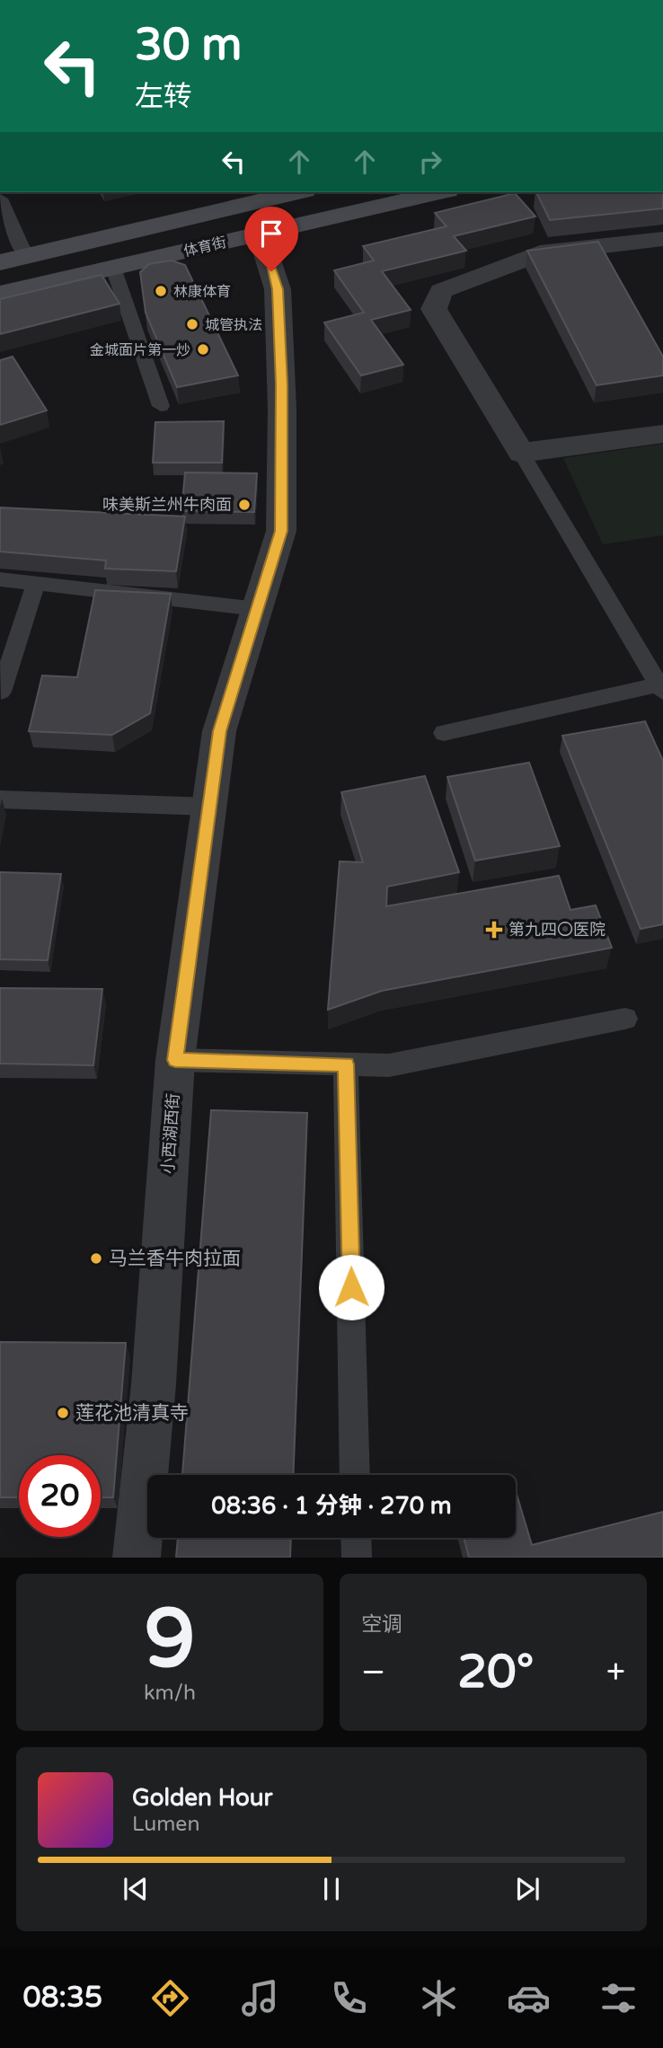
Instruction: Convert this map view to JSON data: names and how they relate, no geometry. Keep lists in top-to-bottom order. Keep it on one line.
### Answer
{"streets":{"street":["体育街","小西湖西街"]},"crossings":[["体育街","小西湖西街"]],"places":{"other":["林康体育","城管执法","金城面片第一炒","味美斯兰州牛肉面","马兰香牛肉拉面","莲花池清真寺"],"health":["第九四〇医院"]},"page":{"turn":["30 m","左转"],"limit":"20","trip":"08:36 · 1 分钟 · 270 m","tile":[["9","km/h"],"空调"],"heat":["−","20°","+"],"song":["Golden Hour","Lumen"],"tabs":"08:35"}}
